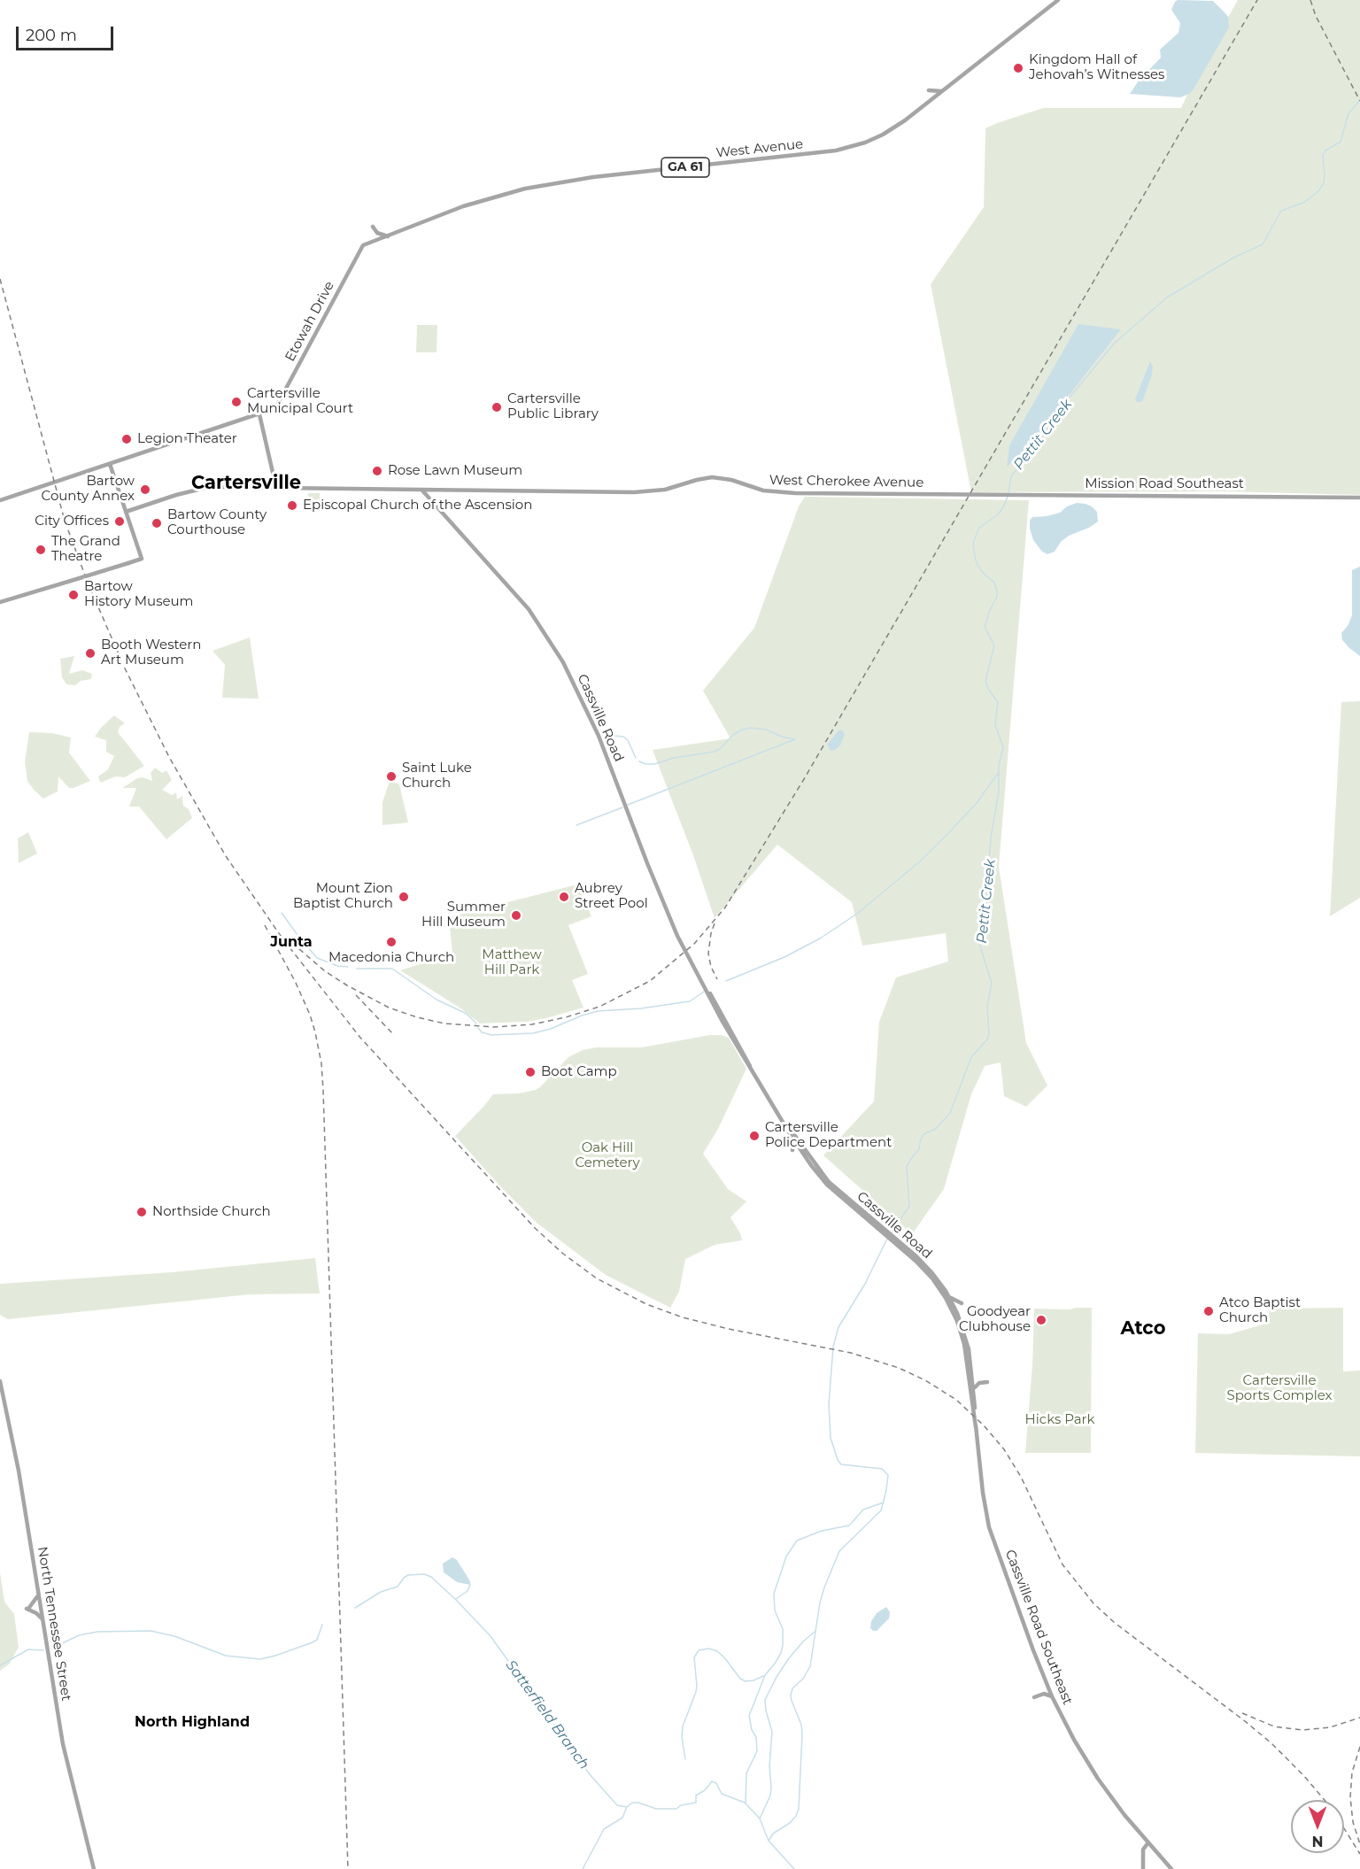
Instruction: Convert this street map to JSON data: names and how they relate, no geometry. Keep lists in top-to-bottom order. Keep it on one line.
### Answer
{"streets":{"main road":["West Avenue","GA 61","Etowah Drive","West Cherokee Avenue","Mission Road Southeast","Cassville Road","North Tennessee Street","Cassville Road Southeast"]},"crossings":[["West Avenue","Etowah Drive"],["GA 61","Etowah Drive"],["West Cherokee Avenue","Mission Road Southeast"],["West Cherokee Avenue","Cassville Road"],["Cassville Road","Cassville Road Southeast"]],"districts":["Cartersville","Junta","Atco","North Highland"],"water":["Pettit Creek","Satterfield Branch"],"parks":["Matthew Hill Park","Oak Hill Cemetery","Cartersville Sports Complex","Hicks Park"],"places":["Kingdom Hall of Jehovah’s Witnesses","Cartersville Municipal Court","Cartersville Public Library","Legion Theater","Rose Lawn Museum","Bartow County Annex","Episcopal Church of the Ascension","City Offices","Bartow County Courthouse","The Grand Theatre","Bartow History Museum","Booth Western Art Museum","Saint Luke Church","Mount Zion Baptist Church","Aubrey Street Pool","Summer Hill Museum","Macedonia Church","Boot Camp","Cartersville Police Department","Northside Church","Atco Baptist Church","Goodyear Clubhouse"],"scale_bar":"200 m","north":"bottom"}
